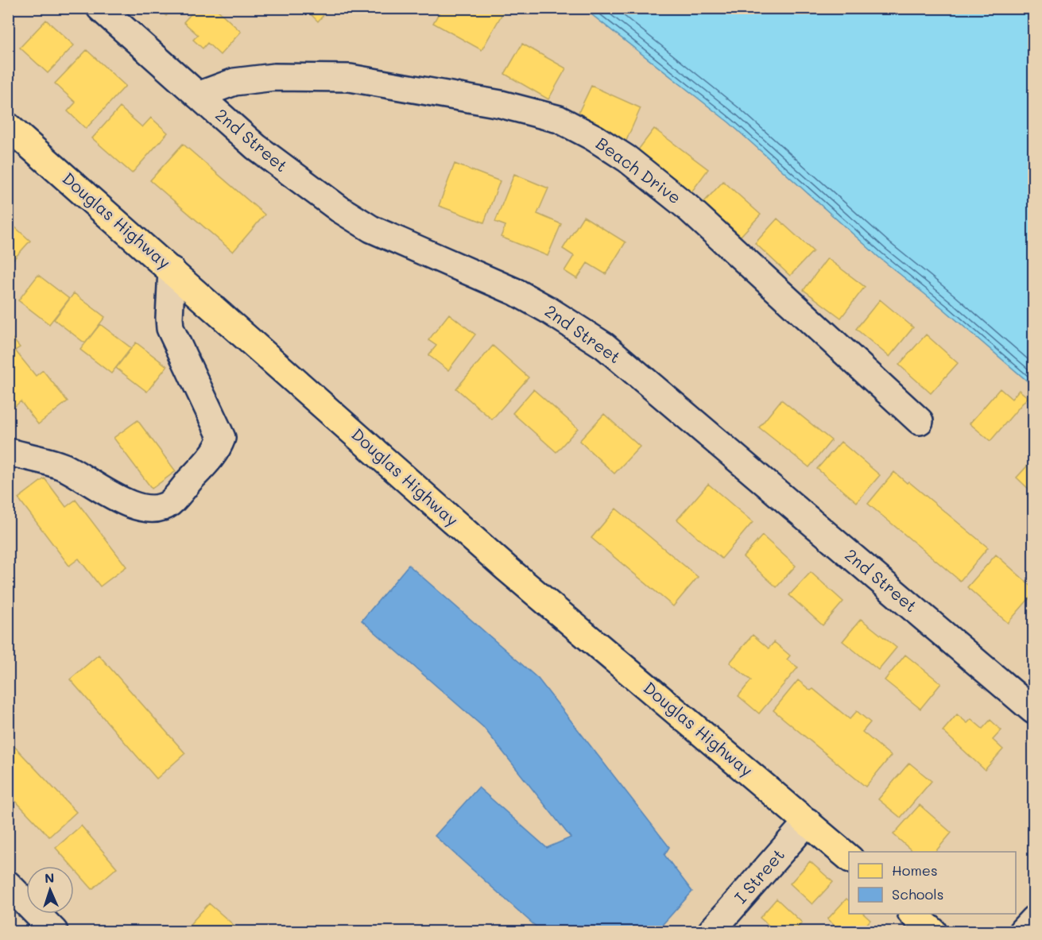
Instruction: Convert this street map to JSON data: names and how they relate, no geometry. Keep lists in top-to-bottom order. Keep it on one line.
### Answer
{"streets":{"main road":["Douglas Highway"],"street":["2nd Street","Beach Drive","I Street"]},"crossings":[["2nd Street","Beach Drive"],["Douglas Highway","I Street"]],"legend":["Homes","Schools"],"north":"top"}
